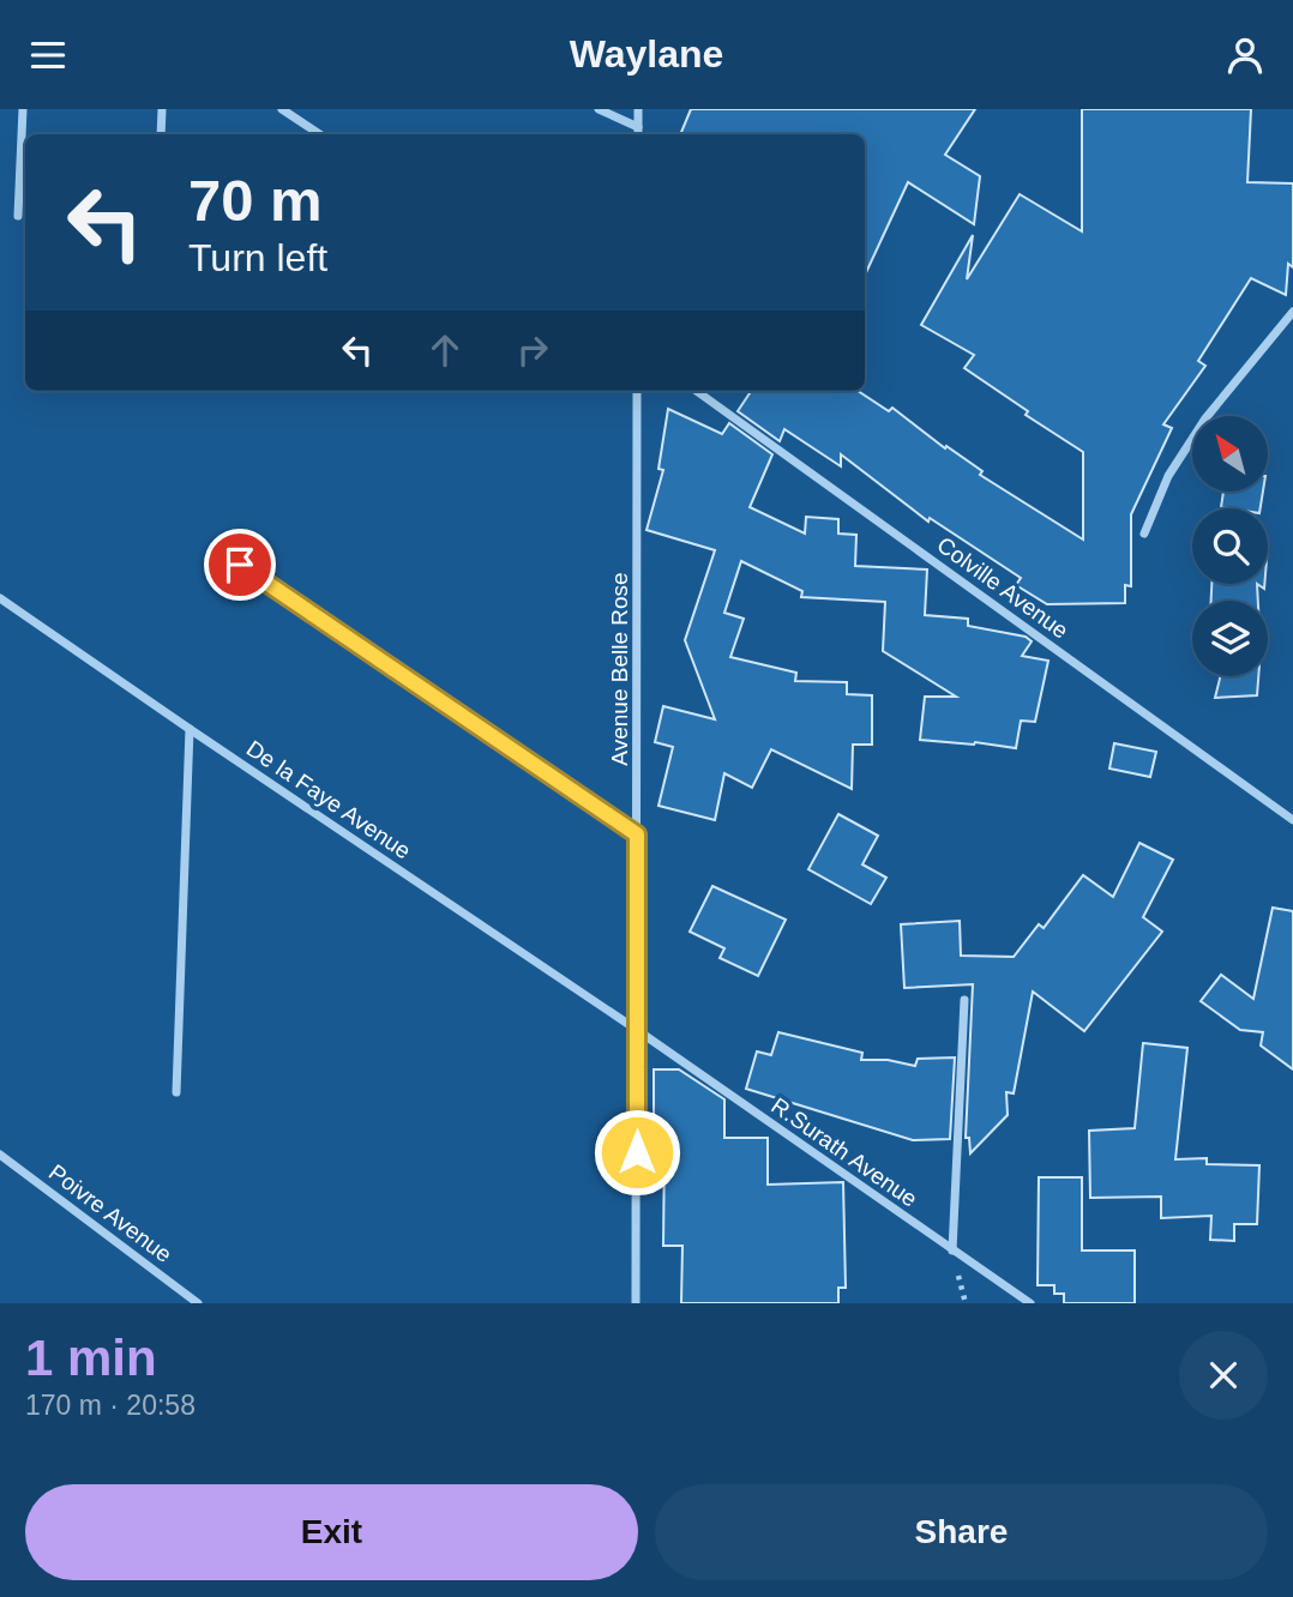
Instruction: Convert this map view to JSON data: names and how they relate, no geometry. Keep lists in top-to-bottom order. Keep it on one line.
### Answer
{"streets":{"street":["Colville Avenue","Avenue Belle Rose","De la Faye Avenue","R.Surath Avenue","Poivre Avenue"]},"crossings":[["Avenue Belle Rose","De la Faye Avenue"],["Avenue Belle Rose","R.Surath Avenue"],["De la Faye Avenue","R.Surath Avenue"]],"north":"top left","page":{"header":"Waylane","turn":["70 m","Turn left"],"heading":["1 min","170 m · 20:58"],"buttons":["Exit","Share"]}}
